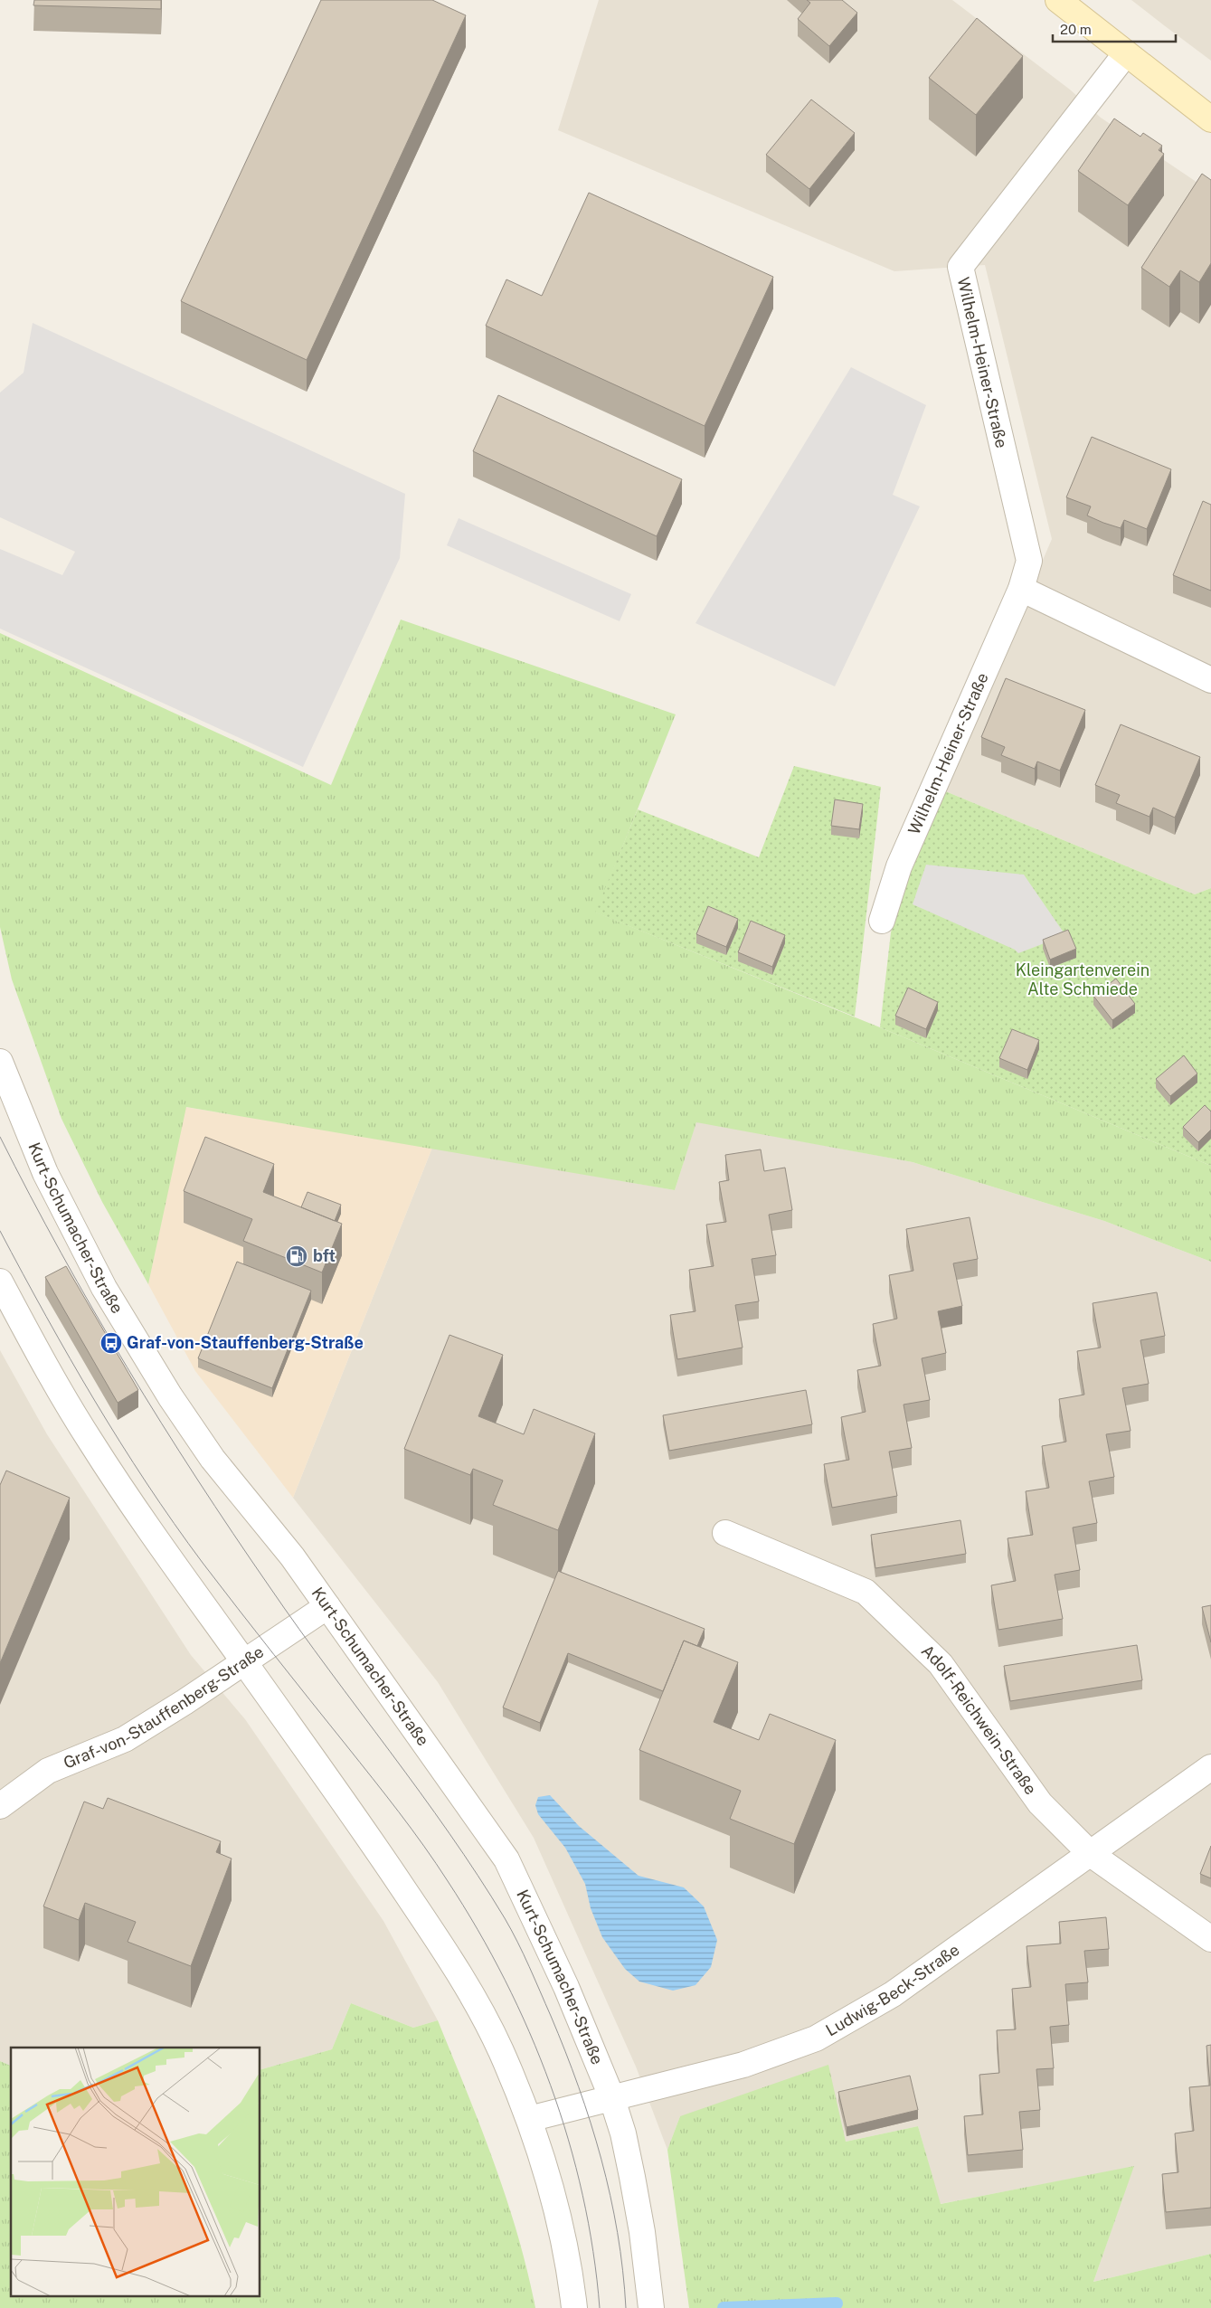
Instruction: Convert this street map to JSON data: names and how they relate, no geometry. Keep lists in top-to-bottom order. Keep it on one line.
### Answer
{"streets":{"street":["Wilhelm-Heiner-Straße","Kurt-Schumacher-Straße","Graf-von-Stauffenberg-Straße","Adolf-Reichwein-Straße","Ludwig-Beck-Straße"]},"crossings":[["Kurt-Schumacher-Straße","Graf-von-Stauffenberg-Straße"],["Kurt-Schumacher-Straße","Ludwig-Beck-Straße"],["Adolf-Reichwein-Straße","Ludwig-Beck-Straße"]],"parks":["Kleingartenverein Alte Schmiede"],"places":{"fuel station":["bft"],"bus stop":["Graf-von-Stauffenberg-Straße"]},"scale_bar":"20 m"}
